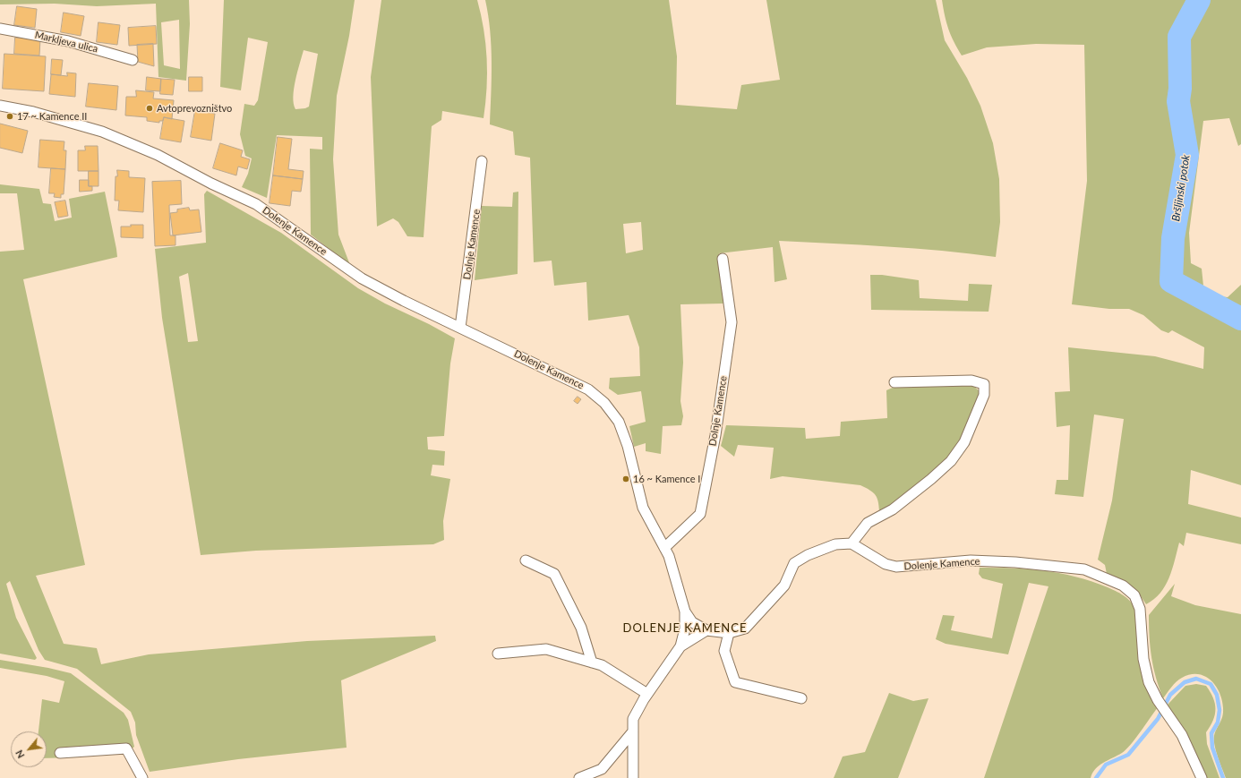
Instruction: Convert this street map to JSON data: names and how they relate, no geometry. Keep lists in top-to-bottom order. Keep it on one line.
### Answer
{"streets":{"street":["Markljeva ulica","Dolenje Kamence","Dolnje Kamence"]},"crossings":[["Dolenje Kamence","Dolnje Kamence"]],"districts":["DOLENJE KAMENCE"],"water":["Bršljinski potok"],"places":["Avtoprevozništvo","17 ~ Kamence II","16 ~ Kamence I"],"north":"bottom left"}
